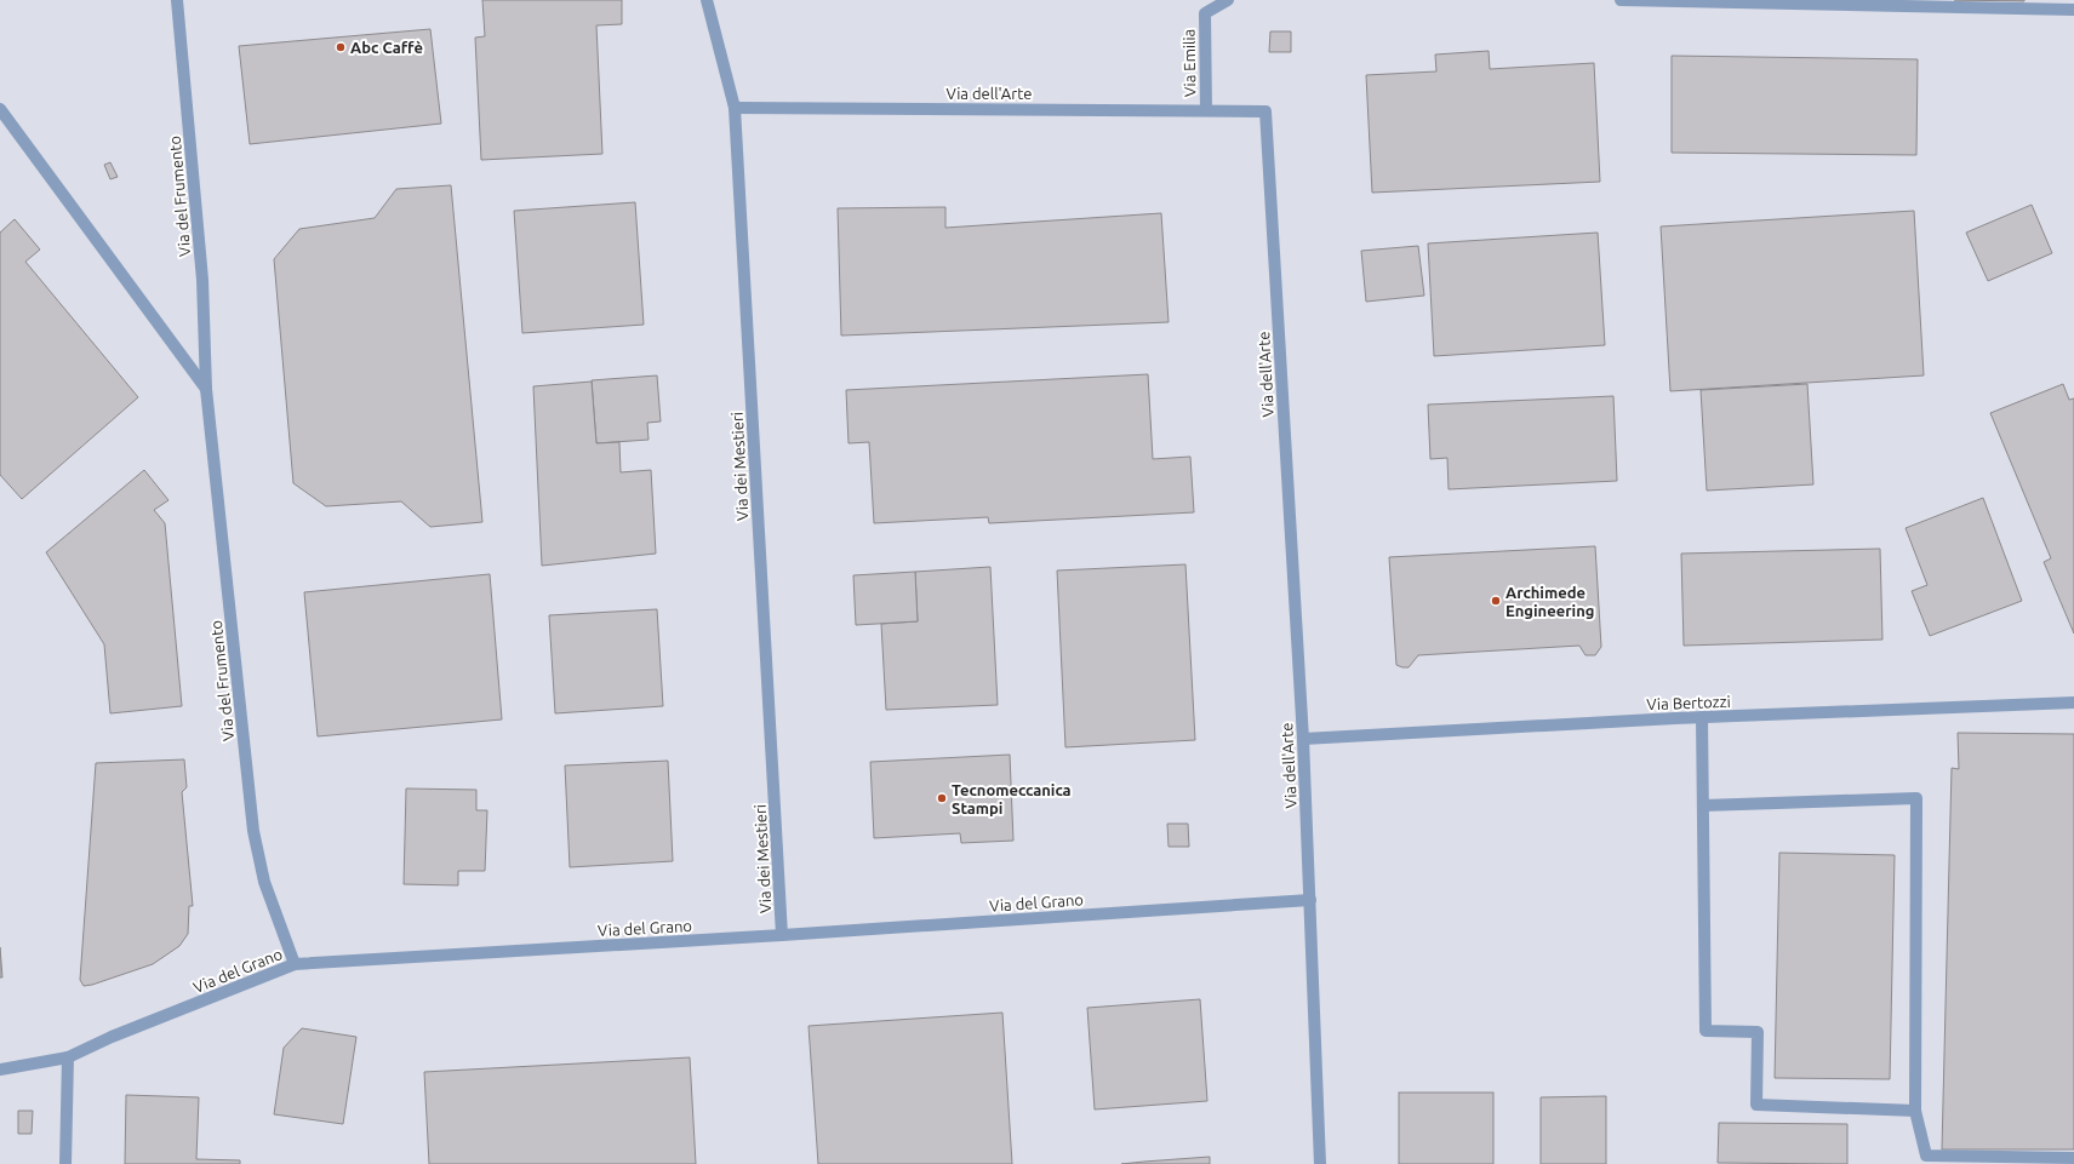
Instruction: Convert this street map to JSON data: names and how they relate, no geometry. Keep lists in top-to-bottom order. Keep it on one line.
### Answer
{"streets":{"street":["Via Emilia","Via dell'Arte","Via del Frumento","Via dei Mestieri","Via Bertozzi","Via del Grano"]},"crossings":[["Via Emilia","Via dell'Arte"],["Via dell'Arte","Via dei Mestieri"],["Via dell'Arte","Via Bertozzi"],["Via dell'Arte","Via del Grano"],["Via del Frumento","Via del Grano"],["Via dei Mestieri","Via del Grano"]],"places":["Abc Caffè","Archimede Engineering","Tecnomeccanica Stampi"]}
